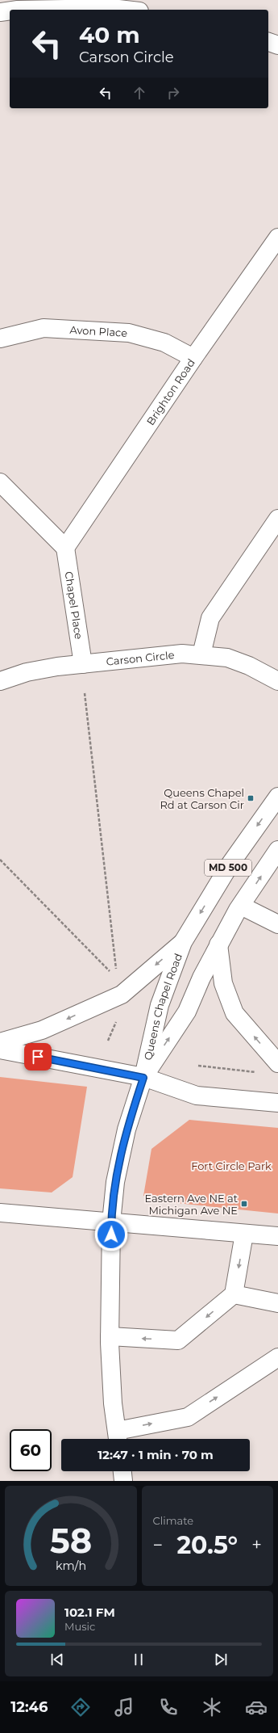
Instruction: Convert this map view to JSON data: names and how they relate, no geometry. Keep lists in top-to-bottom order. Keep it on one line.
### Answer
{"streets":{"street":["Avon Place","Brighton Road","Chapel Place","Carson Circle","MD 500","Queens Chapel Road"]},"crossings":[["Avon Place","Brighton Road"],["Brighton Road","Chapel Place"],["Chapel Place","Carson Circle"]],"parks":["Fort Circle Park"],"places":{"transit":["Queens Chapel Rd at Carson Cir","Eastern Ave NE at Michigan Ave NE"]},"page":{"turn":["40 m","Carson Circle"],"limit":"60","trip":"12:47 · 1 min · 70 m","tile":"Climate","heat":["−","20.5°","+"],"song":["102.1 FM","Music"],"tabs":"12:46","gauge":["58","km/h"]}}
